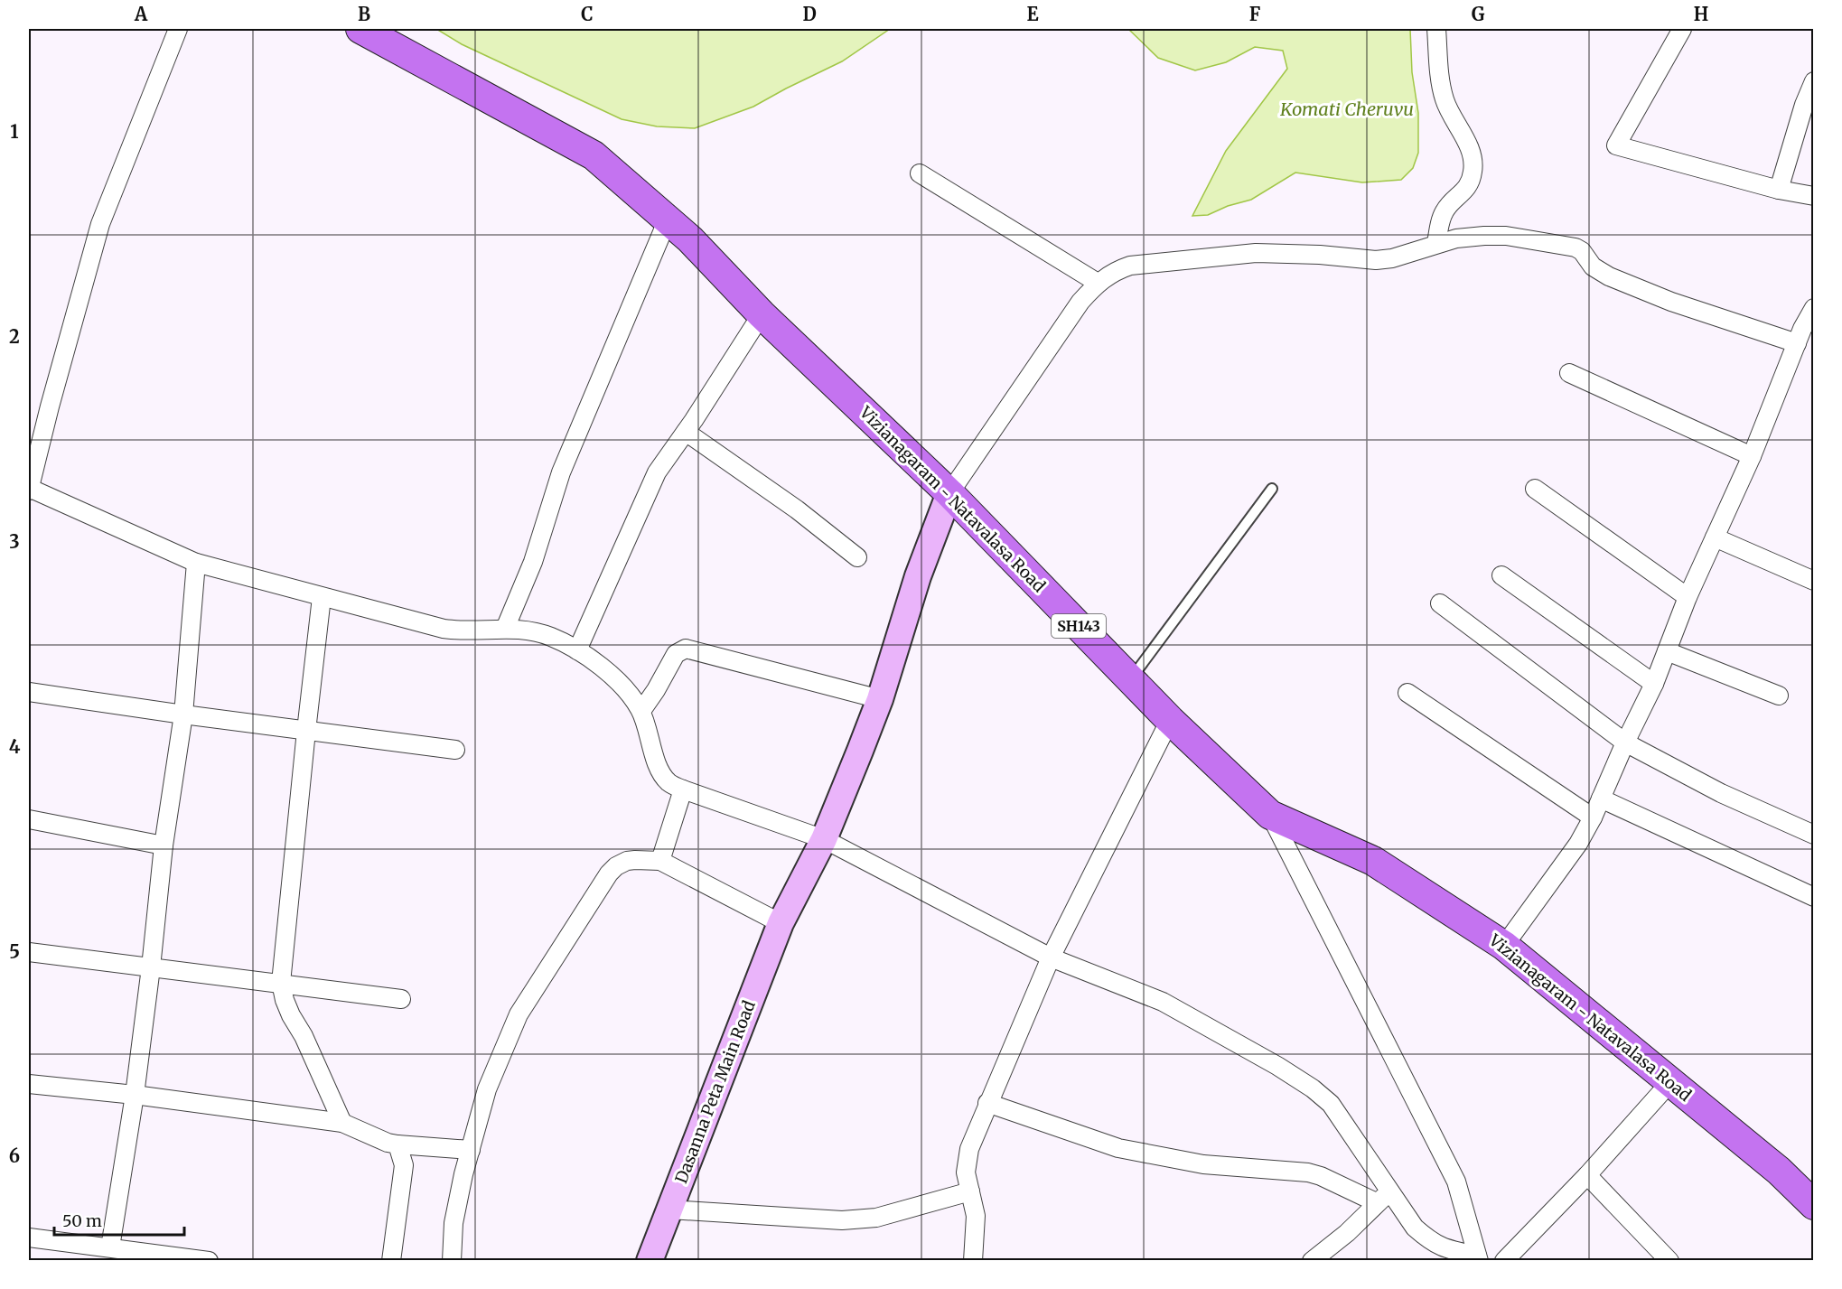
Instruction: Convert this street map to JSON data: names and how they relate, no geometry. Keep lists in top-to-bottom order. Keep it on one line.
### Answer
{"streets":{"main road":["Vizianagaram - Natavalasa Road","SH143"],"street":["Dasanna Peta Main Road"]},"crossings":[["Vizianagaram - Natavalasa Road","Dasanna Peta Main Road"]],"water":["Komati Cheruvu"],"scale_bar":"50 m","grid":{"columns":["A","B","C","D","E","F","G","H"],"rows":["1","2","3","4","5","6"]}}
